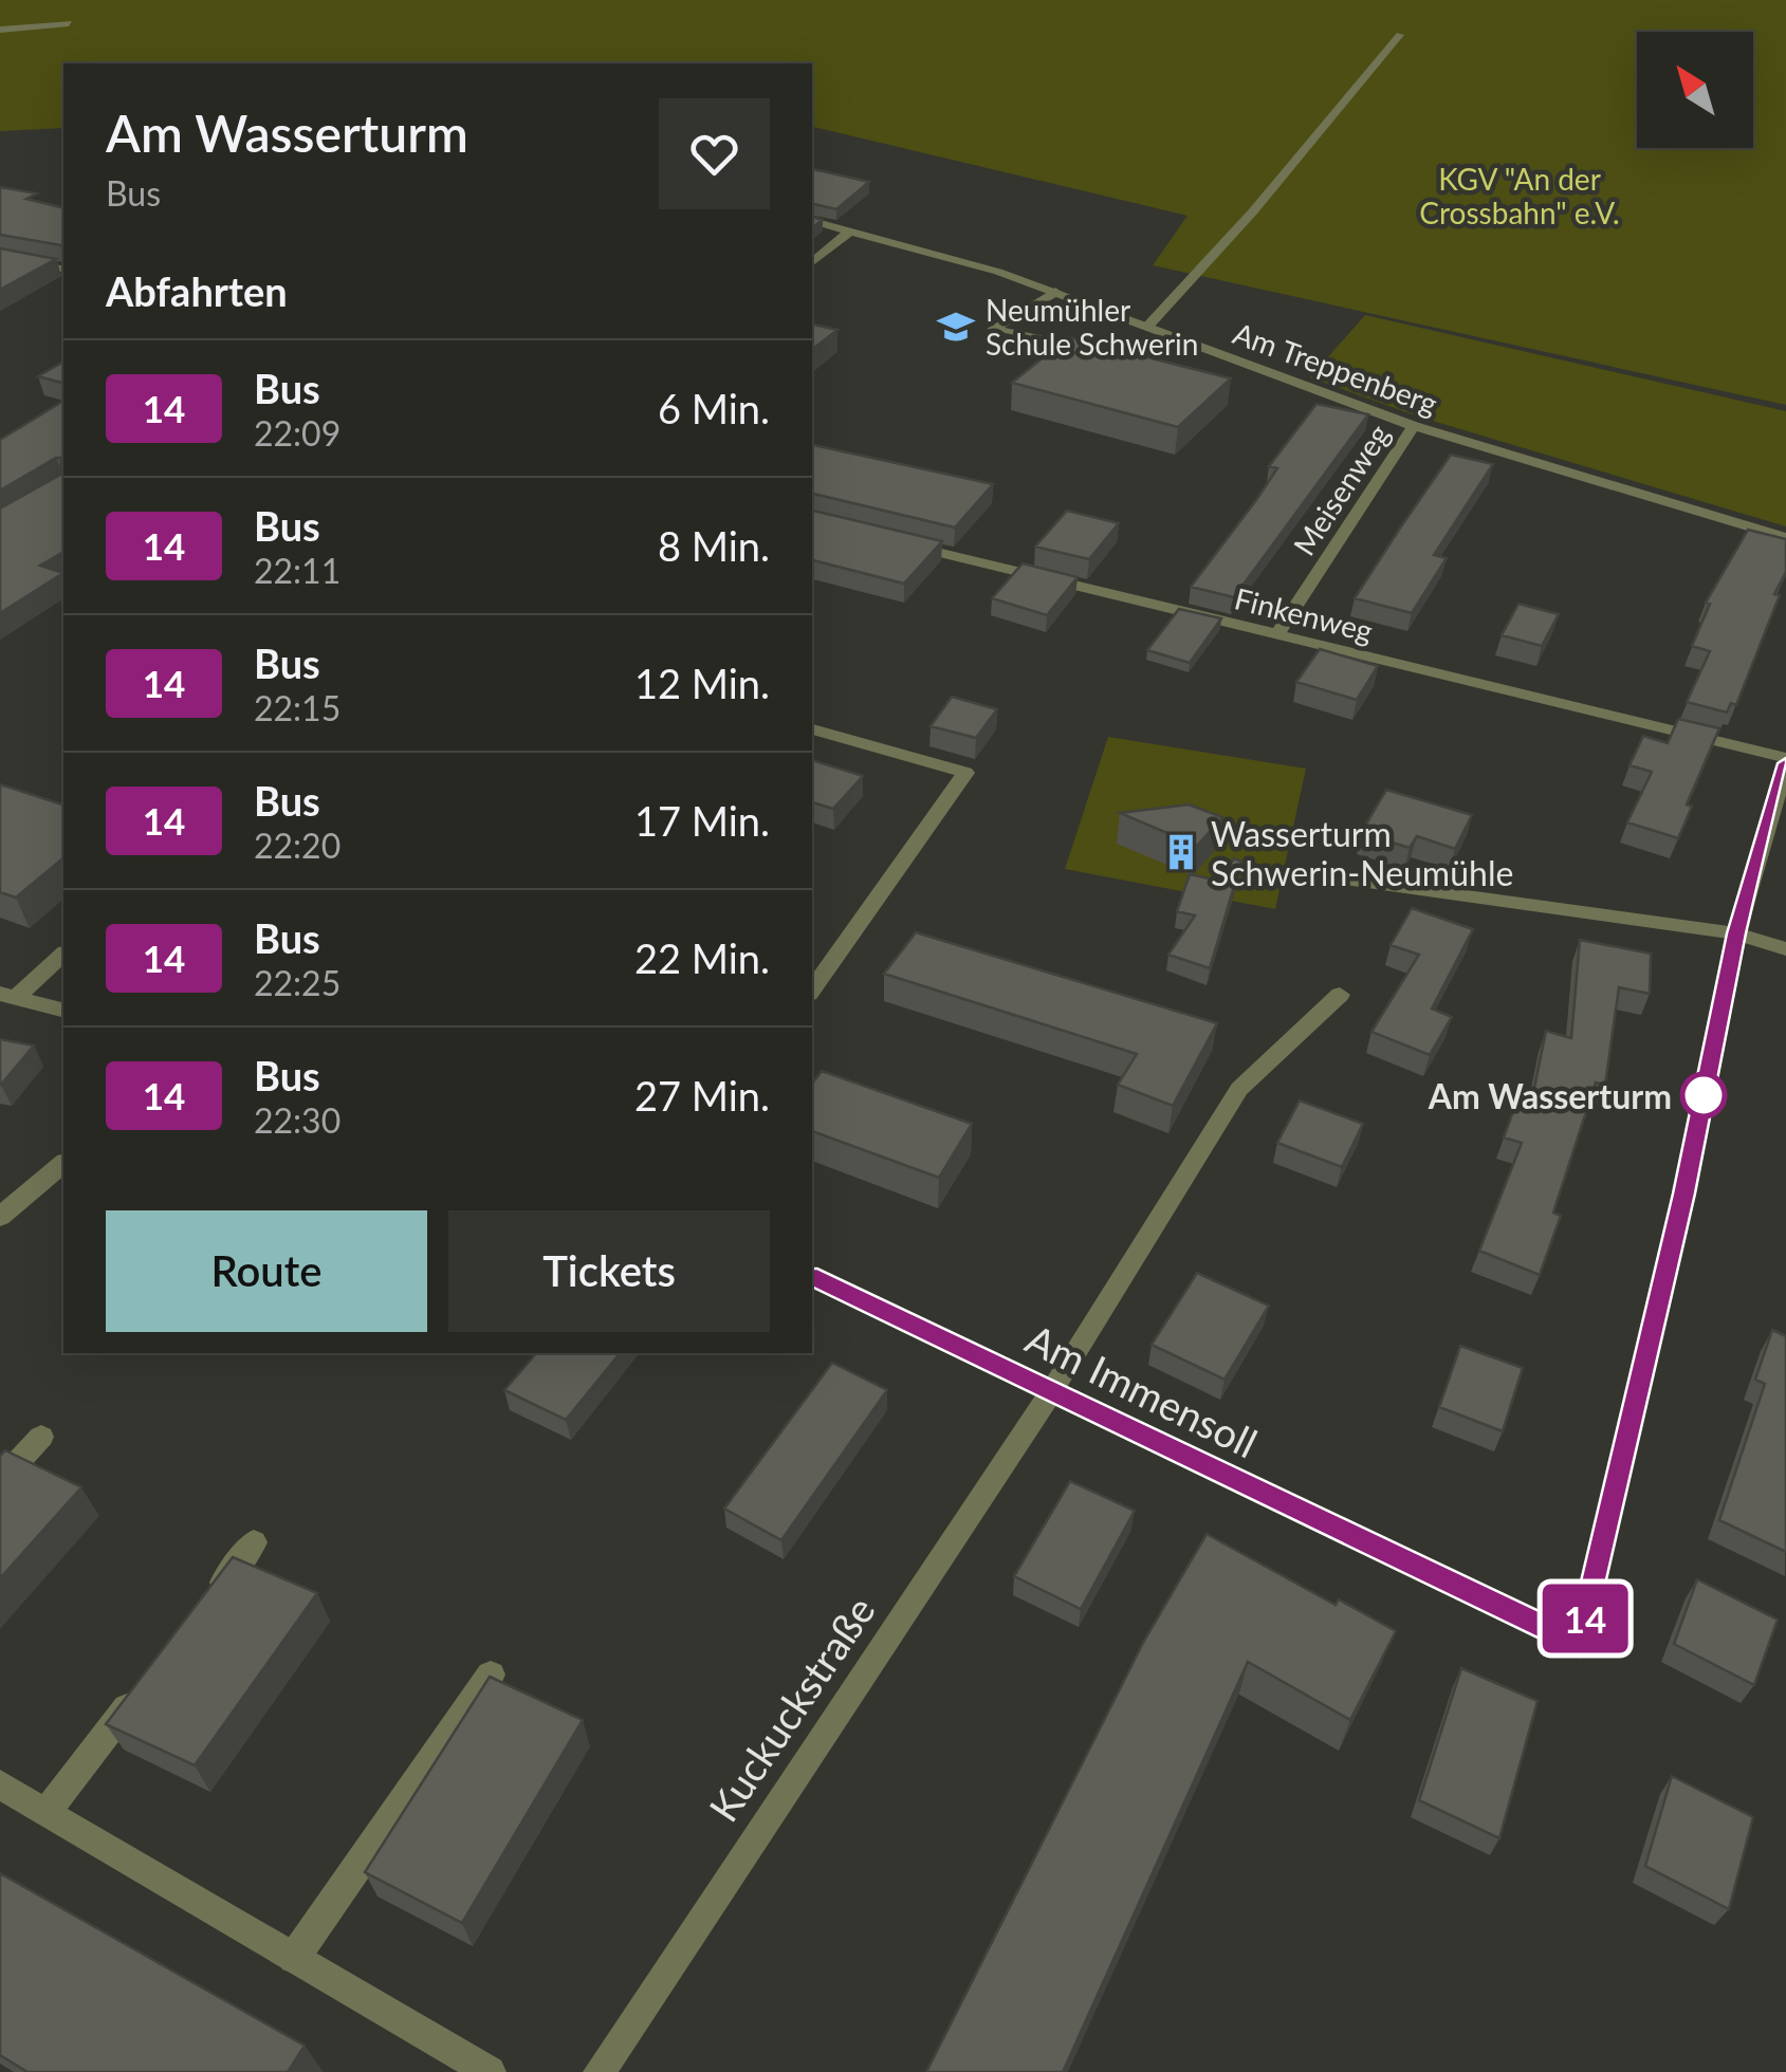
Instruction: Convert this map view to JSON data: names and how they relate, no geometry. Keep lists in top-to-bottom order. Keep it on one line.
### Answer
{"streets":{"street":["Am Treppenberg","Meisenweg","Finkenweg","Am Immensoll","Kuckuckstraße"]},"crossings":[["Am Treppenberg","Meisenweg"],["Meisenweg","Finkenweg"],["Am Immensoll","Kuckuckstraße"]],"parks":["KGV \"An der Crossbahn\" e.V."],"places":{"school or university":["Neumühler Schule Schwerin"],"building":["Wasserturm Schwerin-Neumühle"],"other":["Am Wasserturm"]},"lines":["bus line 14"],"north":"top left","page":{"on_map":"14","heading":[["Am Wasserturm","Bus"],"Abfahrten"],"list":[{"mark":"14","name":"Bus","note":"22:09","value":"6 Min."},{"mark":"14","name":"Bus","note":"22:11","value":"8 Min."},{"mark":"14","name":"Bus","note":"22:15","value":"12 Min."},{"mark":"14","name":"Bus","note":"22:20","value":"17 Min."},{"mark":"14","name":"Bus","note":"22:25","value":"22 Min."},{"mark":"14","name":"Bus","note":"22:30","value":"27 Min."}],"buttons":["Route","Tickets"]}}
